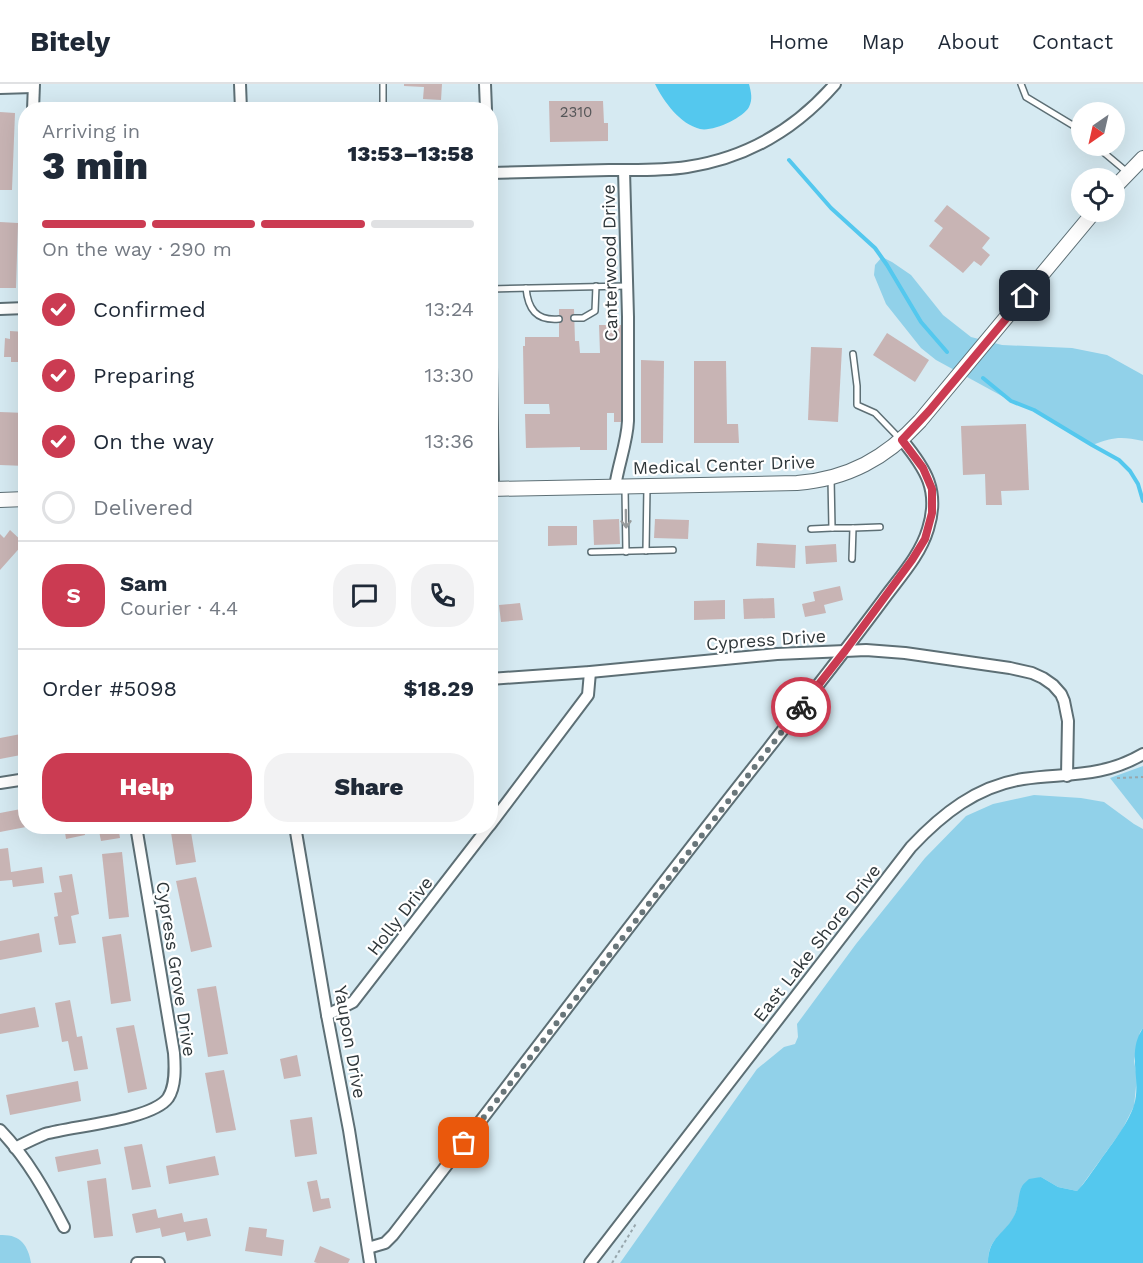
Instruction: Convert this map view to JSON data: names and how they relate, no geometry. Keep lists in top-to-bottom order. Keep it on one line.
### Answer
{"streets":{"street":["Canterwood Drive","Medical Center Drive","Cypress Drive","Holly Drive","East Lake Shore Drive","Cypress Grove Drive","Yaupon Drive"]},"crossings":[["Canterwood Drive","Medical Center Drive"],["Cypress Drive","Holly Drive"],["Cypress Drive","East Lake Shore Drive"],["Holly Drive","Yaupon Drive"]],"house_numbers":["2310"],"north":"bottom left","page":{"header":"Bitely","nav":["Home","Map","About","Contact"],"heading":["3 min","Arriving in","13:53–13:58"],"panel":["Sam","Courier · 4.4","Order #5098","$18.29"],"bar":"On the way · 290 m","list":[["Confirmed","13:24"],["Preparing","13:30"],["On the way","13:36"],"Delivered"],"round":"S","buttons":["Help","Share"]}}
